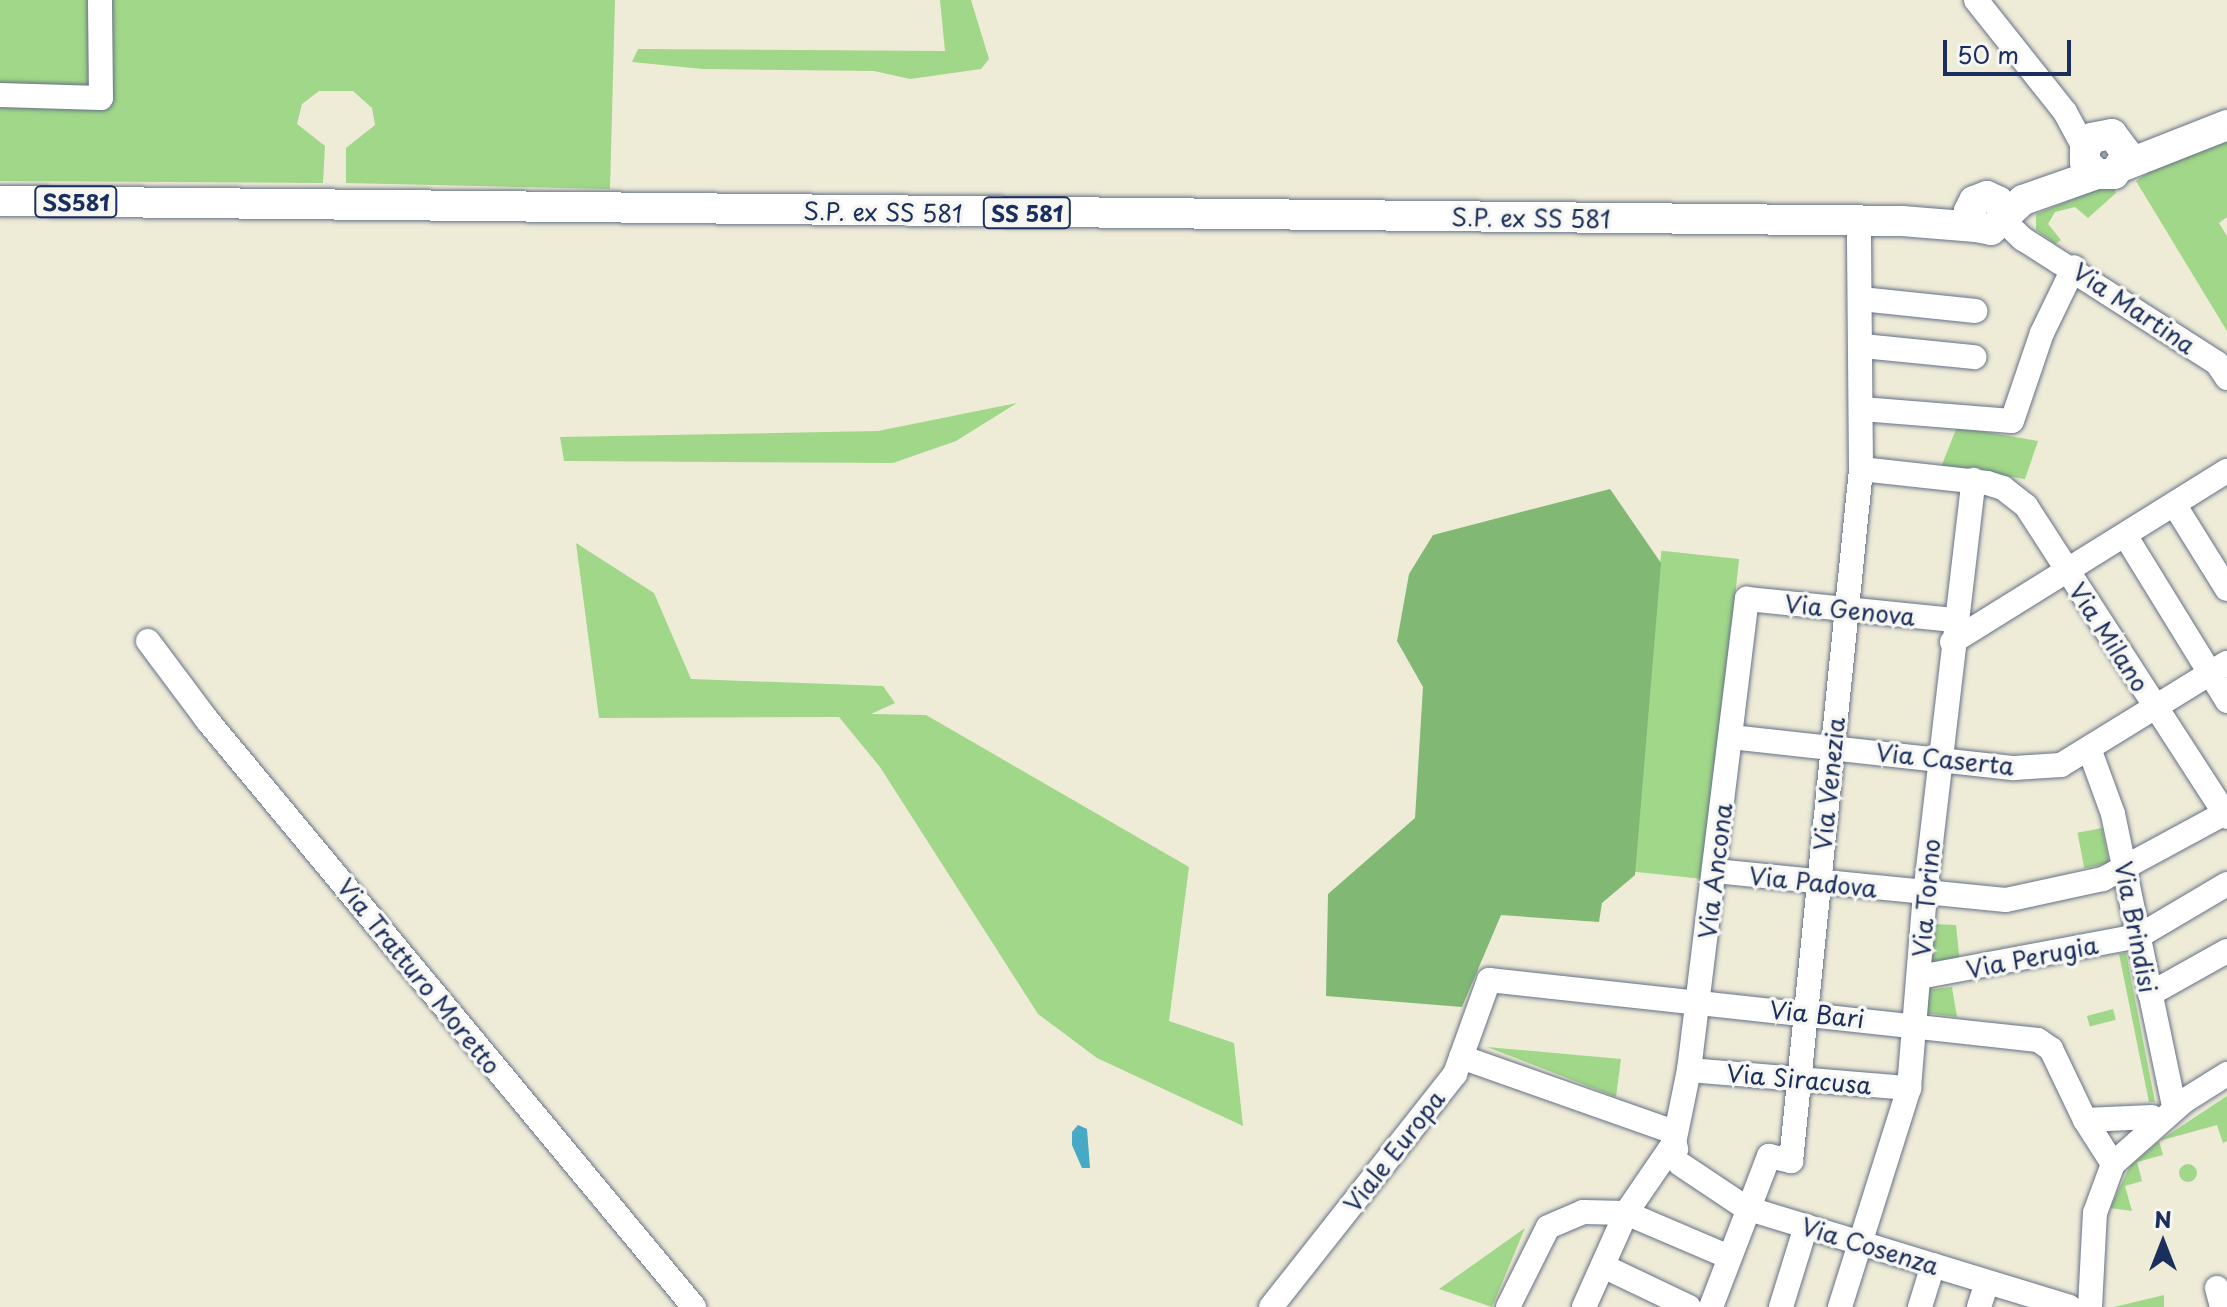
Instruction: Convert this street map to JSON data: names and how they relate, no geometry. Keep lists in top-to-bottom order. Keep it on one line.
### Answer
{"streets":{"main road":["SS581","S.P. ex SS 581","SS 581"],"street":["Via Martina","Via Genova","Via Milano","Via Caserta","Via Venezia","Via Ancona","Via Padova","Via Torino","Via Brindisi","Via Perugia","Via Tratturo Moretto","Via Bari","Via Siracusa","Viale Europa","Via Cosenza"]},"crossings":[["SS581","S.P. ex SS 581"],["S.P. ex SS 581","Via Martina"],["S.P. ex SS 581","Via Venezia"],["Via Genova","Via Venezia"],["Via Genova","Via Ancona"],["Via Genova","Via Torino"],["Via Milano","Via Caserta"],["Via Milano","Via Venezia"],["Via Milano","Via Padova"],["Via Milano","Via Torino"],["Via Caserta","Via Venezia"],["Via Caserta","Via Ancona"],["Via Caserta","Via Torino"],["Via Caserta","Via Brindisi"],["Via Venezia","Via Padova"],["Via Venezia","Via Bari"],["Via Venezia","Via Siracusa"],["Via Venezia","Via Cosenza"],["Via Ancona","Via Padova"],["Via Ancona","Via Bari"],["Via Ancona","Via Siracusa"],["Via Ancona","Via Cosenza"],["Via Padova","Via Torino"],["Via Padova","Via Brindisi"],["Via Torino","Via Perugia"],["Via Torino","Via Bari"],["Via Torino","Via Siracusa"],["Via Torino","Via Cosenza"],["Via Brindisi","Via Perugia"],["Via Bari","Viale Europa"],["Viale Europa","Via Cosenza"]],"scale_bar":"50 m","north":"top"}
